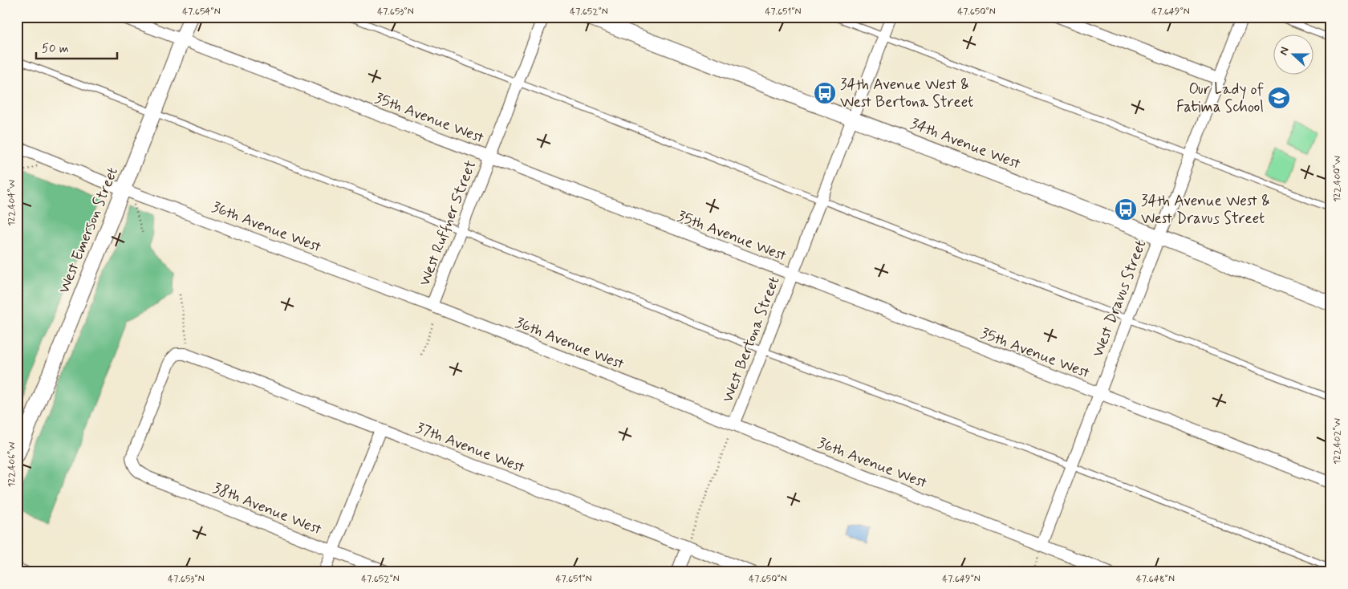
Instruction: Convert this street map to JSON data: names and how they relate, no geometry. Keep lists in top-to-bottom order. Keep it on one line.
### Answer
{"streets":{"street":["35th Avenue West","34th Avenue West","West Ruffner Street","36th Avenue West","West Emerson Street","West Dravus Street","West Bertona Street","37th Avenue West","38th Avenue West"]},"crossings":[["35th Avenue West","West Ruffner Street"],["35th Avenue West","West Emerson Street"],["35th Avenue West","West Dravus Street"],["35th Avenue West","West Bertona Street"],["34th Avenue West","West Dravus Street"],["34th Avenue West","West Bertona Street"],["West Ruffner Street","36th Avenue West"],["36th Avenue West","West Emerson Street"],["36th Avenue West","West Dravus Street"],["36th Avenue West","West Bertona Street"],["37th Avenue West","38th Avenue West"]],"places":{"bus stop":["34th Avenue West & West Bertona Street","34th Avenue West & West Dravus Street"],"school or university":["Our Lady of Fatima School"]},"scale_bar":"50 m","north":"left","coordinates":["47.654°N","47.653°N","47.652°N","47.651°N","47.650°N","47.649°N","122.400°W","122.404°W","122.402°W","122.406°W","47.648°N"]}
